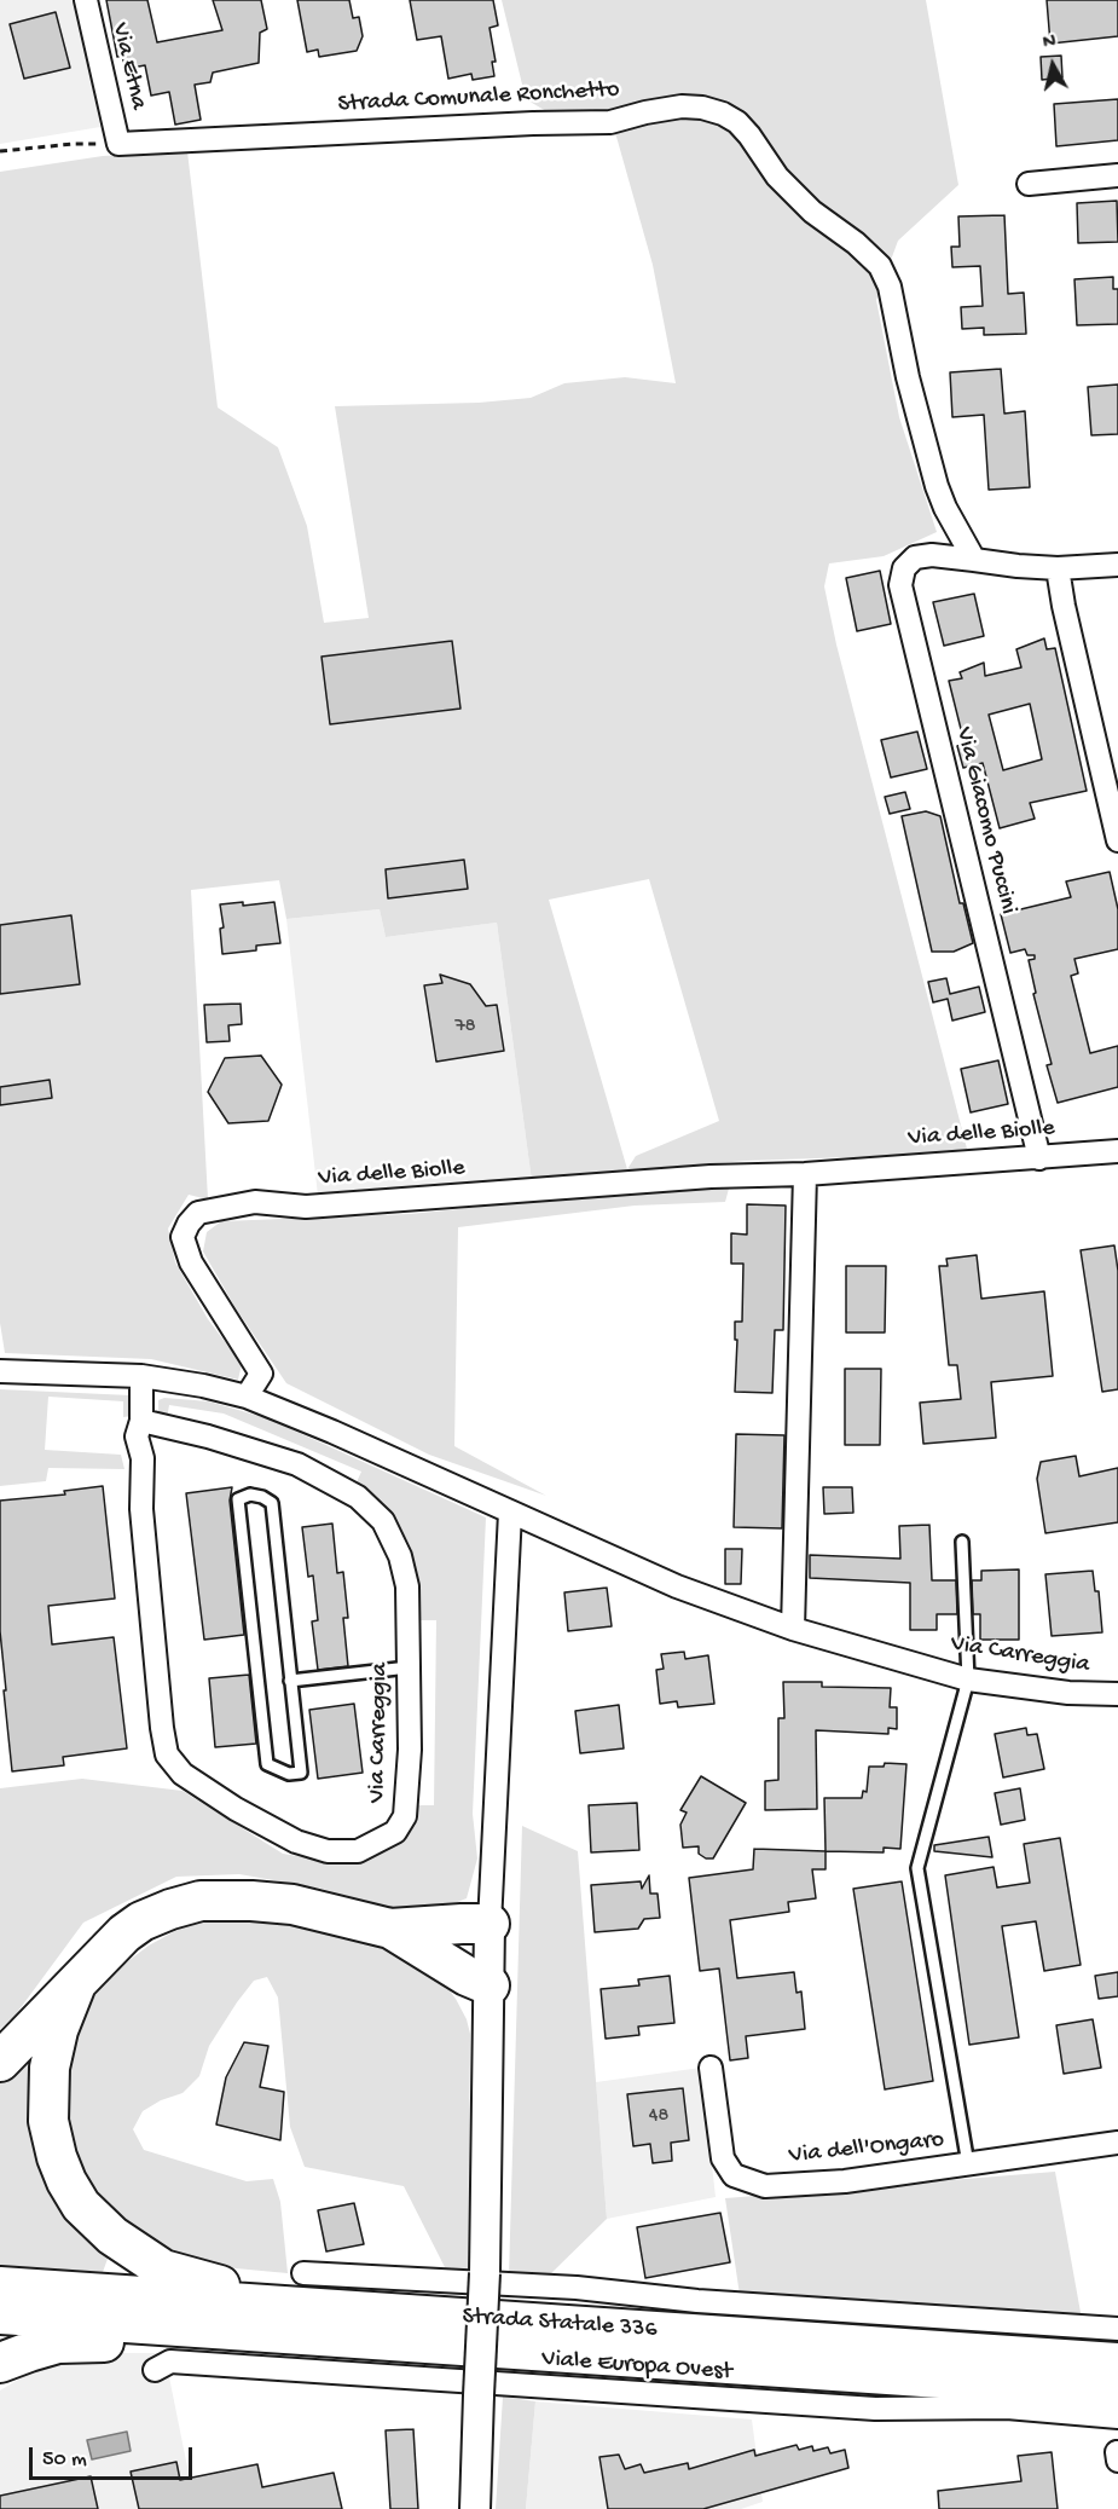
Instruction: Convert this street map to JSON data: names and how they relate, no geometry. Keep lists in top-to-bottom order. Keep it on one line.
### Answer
{"streets":{"highway":["Strada Statale 336"],"street":["Via Etna","Strada Comunale Ronchetto","Via Giacomo Puccini","Via delle Biolle","Via Carreggia","Via dell'Ongaro","Viale Europa Ovest"]},"crossings":[["Via Etna","Strada Comunale Ronchetto"],["Strada Comunale Ronchetto","Via Giacomo Puccini"],["Via Giacomo Puccini","Via delle Biolle"],["Via delle Biolle","Via Carreggia"]],"house_numbers":["78","48"],"scale_bar":"50 m","north":"top"}
